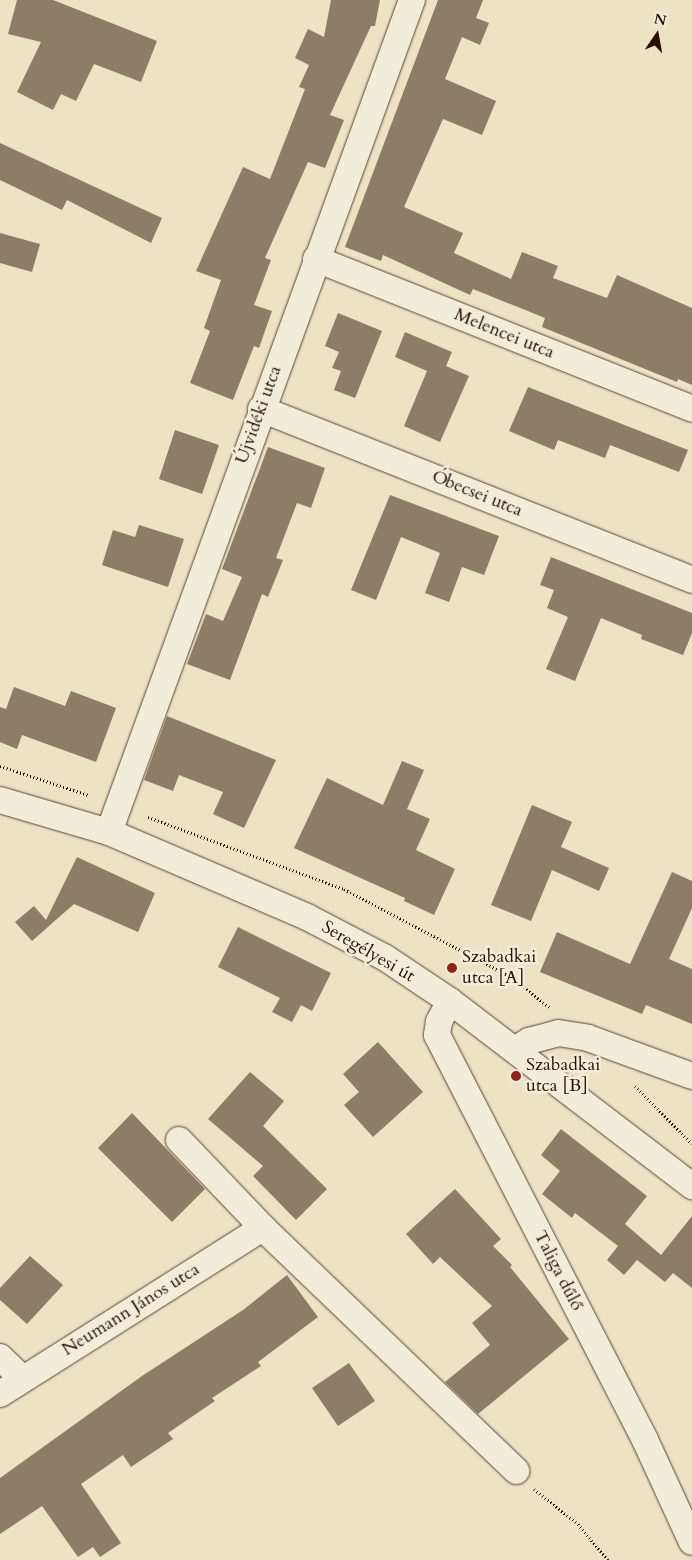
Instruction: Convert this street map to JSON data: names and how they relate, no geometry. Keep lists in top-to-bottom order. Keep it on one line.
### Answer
{"streets":{"street":["Melencei utca","Újvidéki utca","Óbecsei utca","Seregélyesi út","Taliga dűlő","Neumann János utca"]},"crossings":[["Melencei utca","Újvidéki utca"],["Újvidéki utca","Óbecsei utca"],["Újvidéki utca","Seregélyesi út"],["Seregélyesi út","Taliga dűlő"]],"places":["Szabadkai utca [A]","Szabadkai utca [B]"],"north":"top"}
